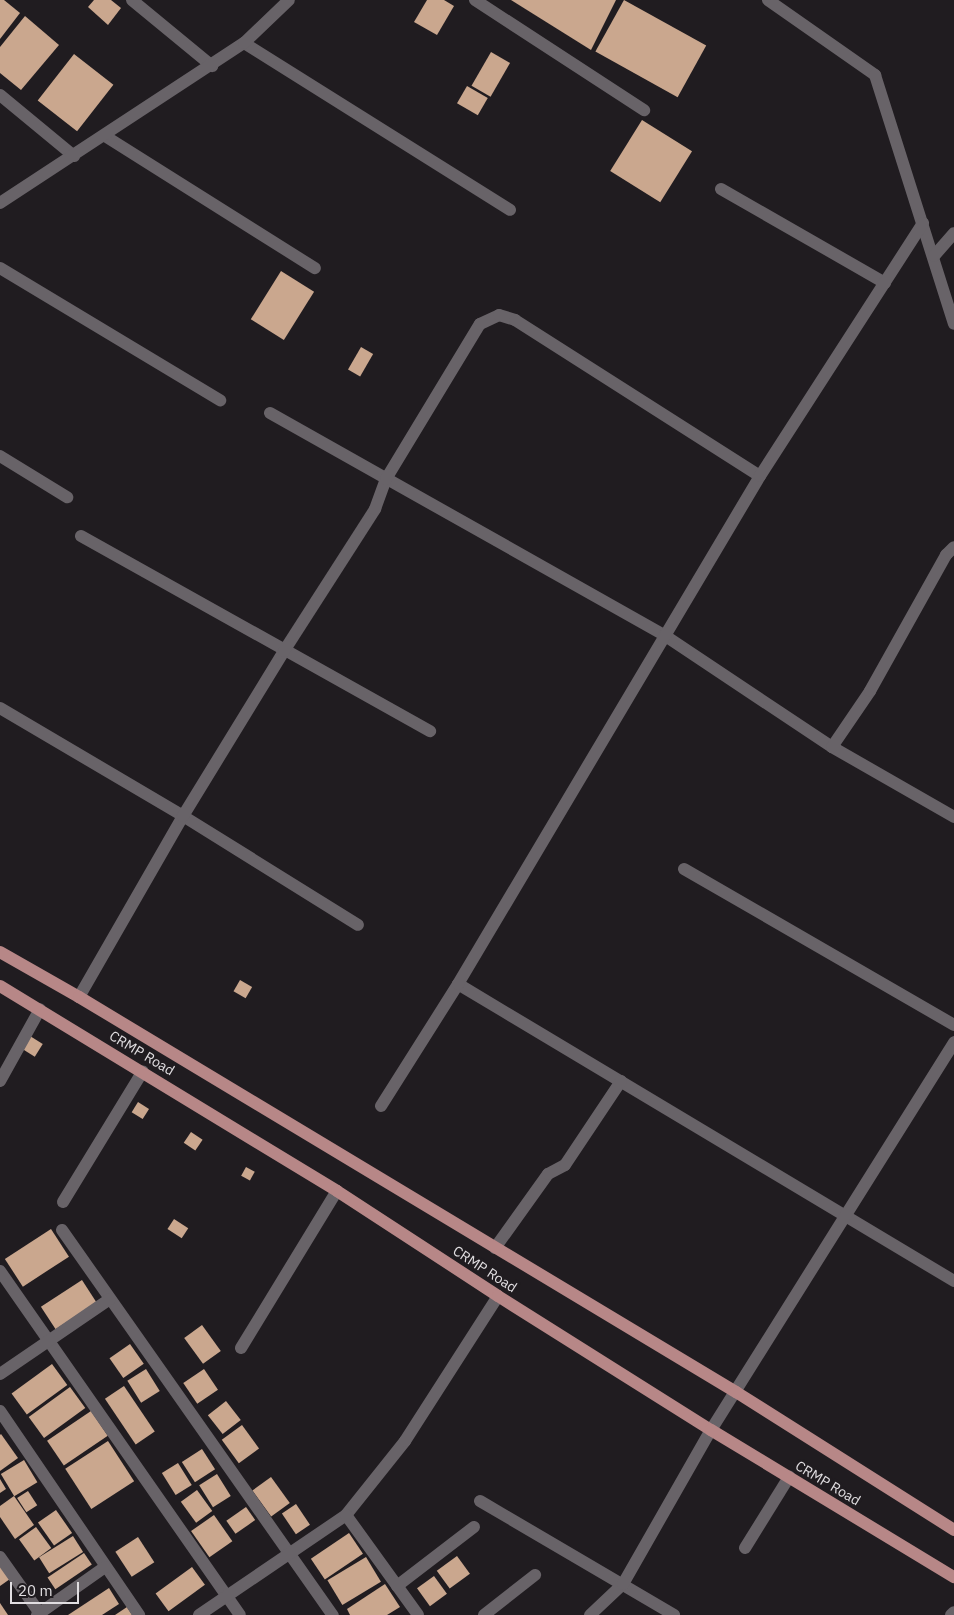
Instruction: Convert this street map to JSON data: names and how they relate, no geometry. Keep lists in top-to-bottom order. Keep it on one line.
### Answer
{"streets":{"main road":["CRMP Road"]},"scale_bar":"20 m"}
